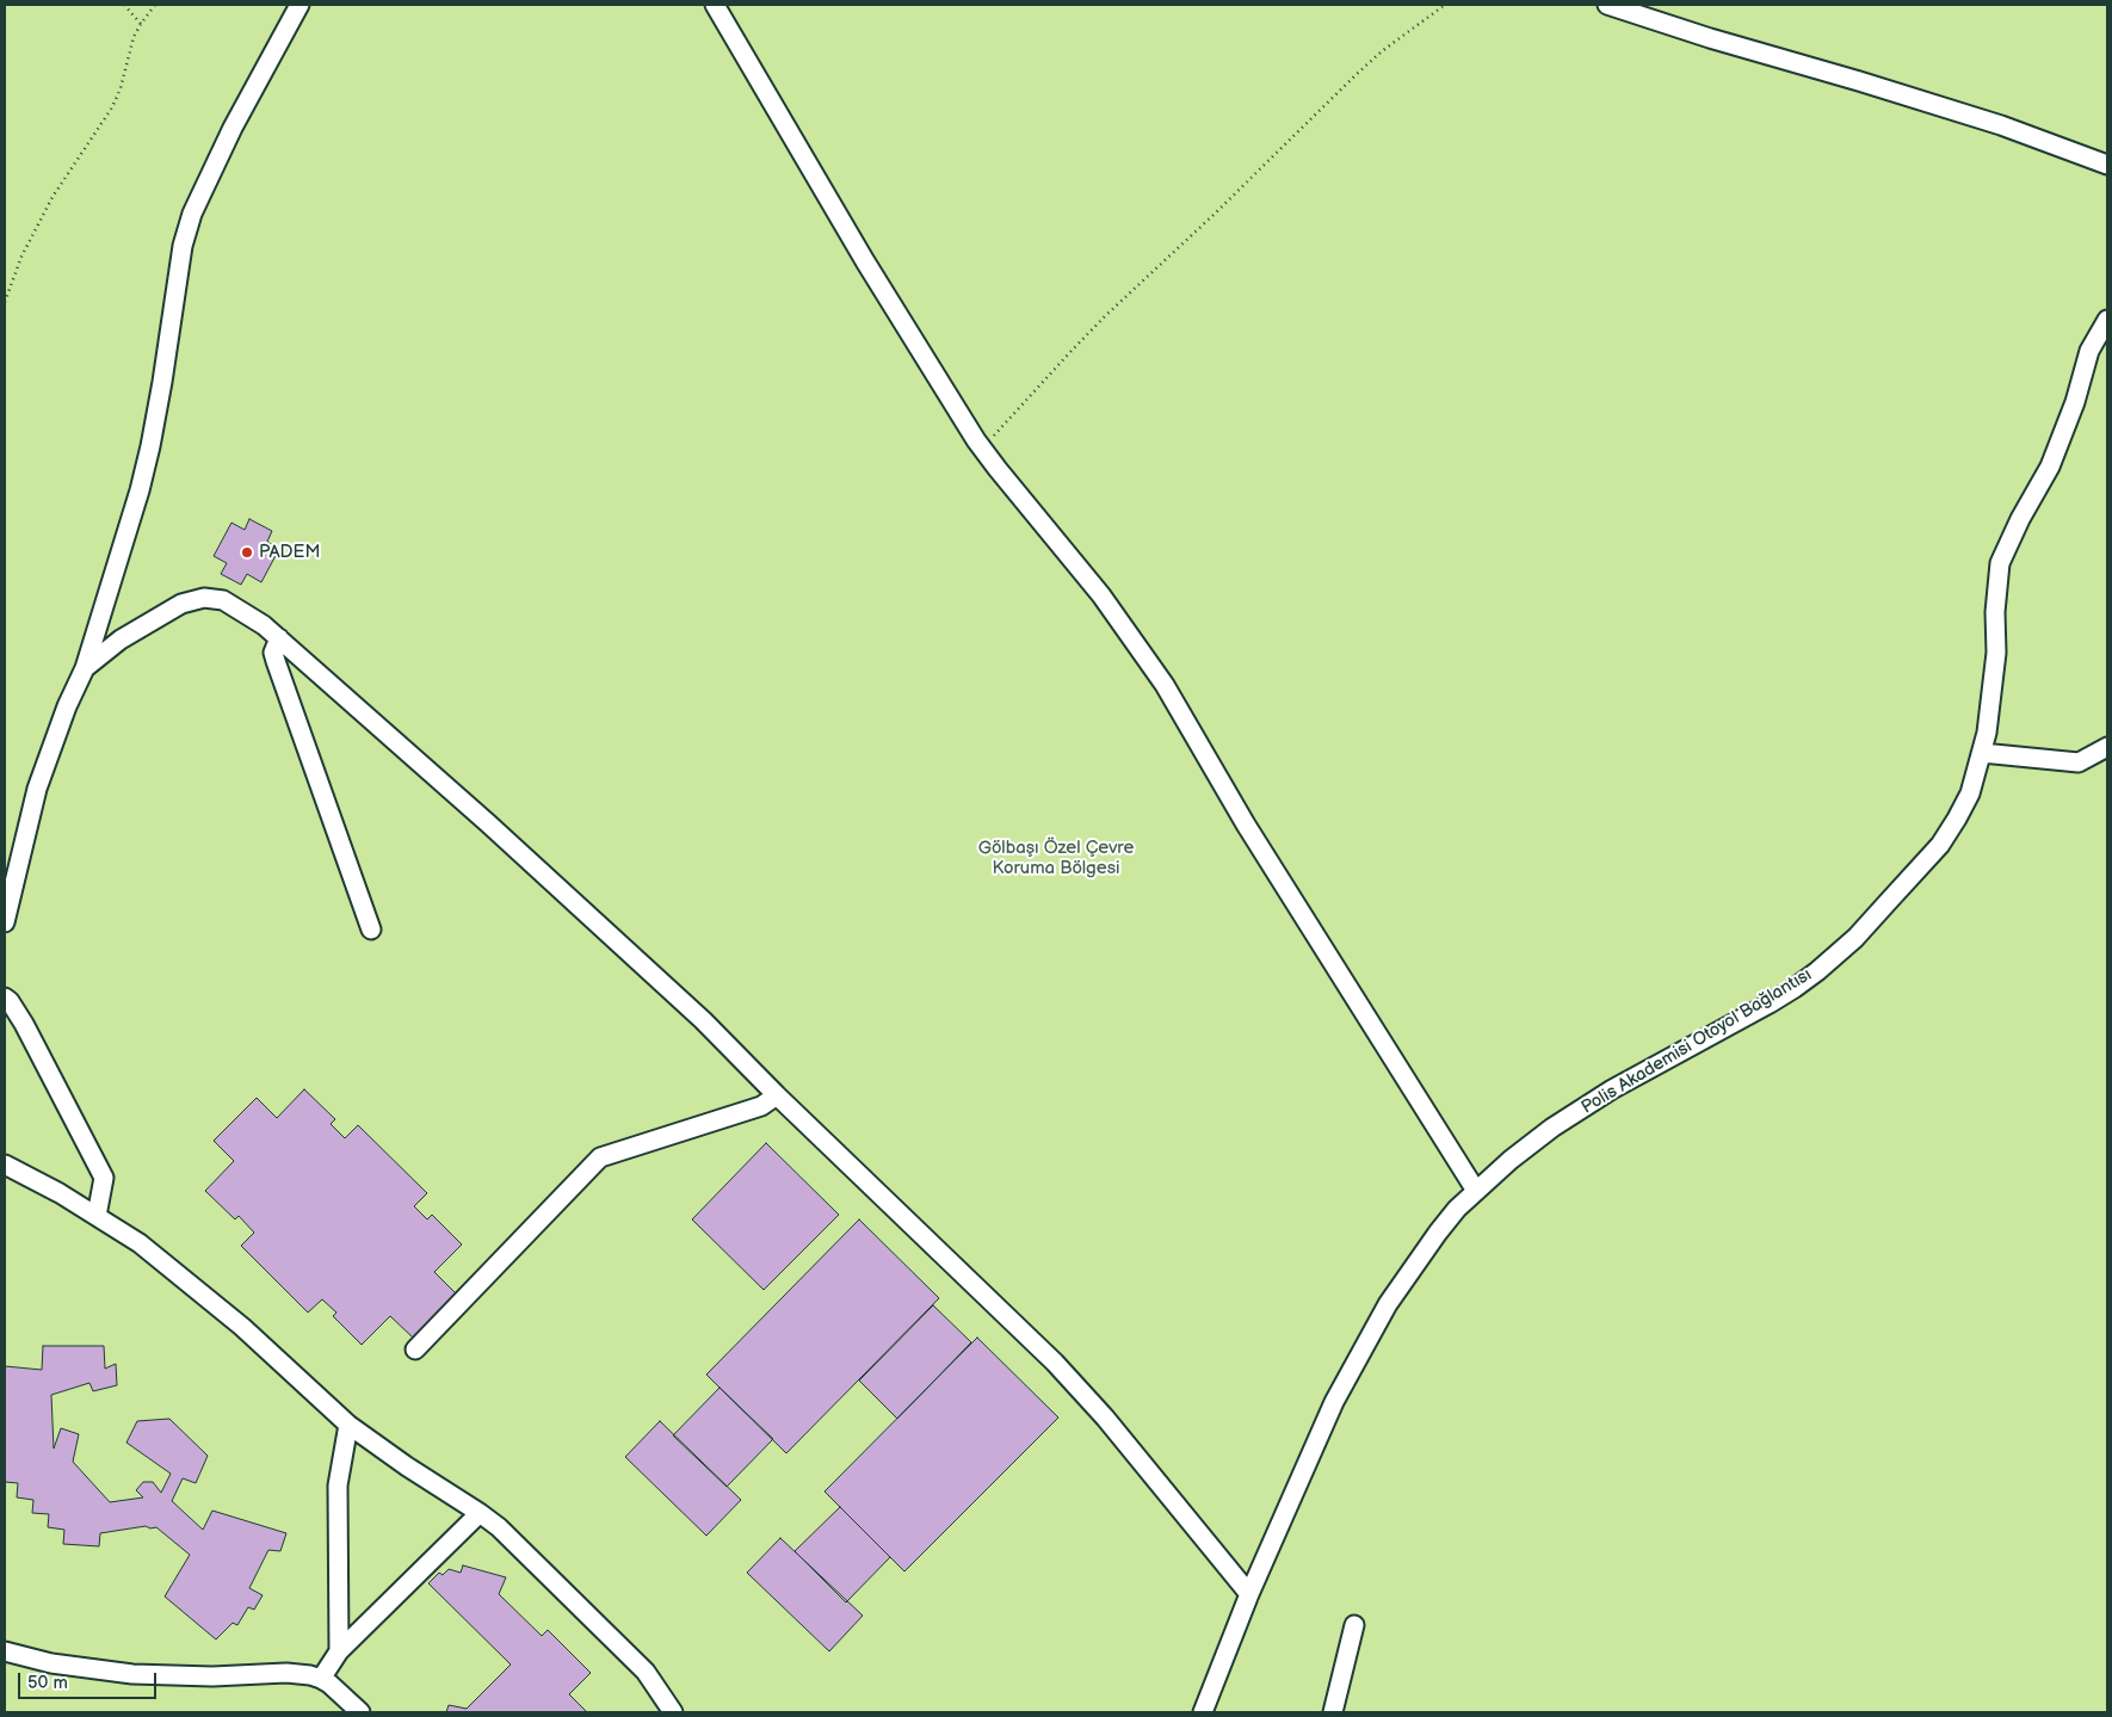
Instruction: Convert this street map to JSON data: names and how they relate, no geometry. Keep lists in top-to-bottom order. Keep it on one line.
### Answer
{"streets":{"street":["Polis Akademisi Otoyol Bağlantısı"]},"parks":["Gölbaşı Özel Çevre Koruma Bölgesi"],"places":["PADEM"],"scale_bar":"50 m"}
